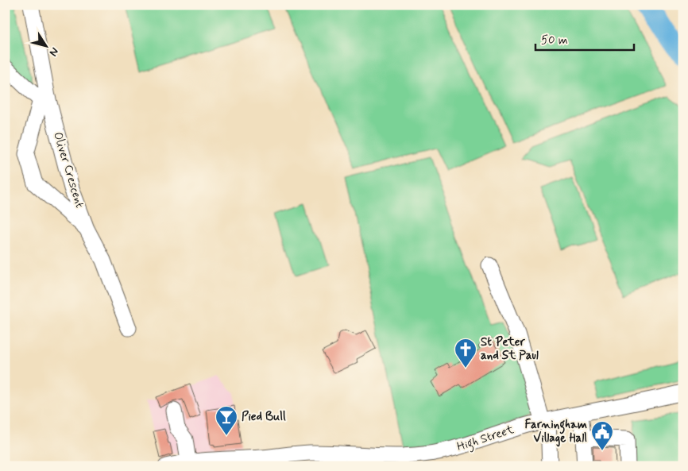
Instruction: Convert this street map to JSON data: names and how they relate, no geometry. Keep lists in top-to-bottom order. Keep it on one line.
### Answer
{"streets":{"street":["Oliver Crescent","High Street"]},"places":{"church":["St Peter and St Paul"],"bar":["Pied Bull"],"public building":["Farningham Village Hall"]},"scale_bar":"50 m","north":"bottom right"}
